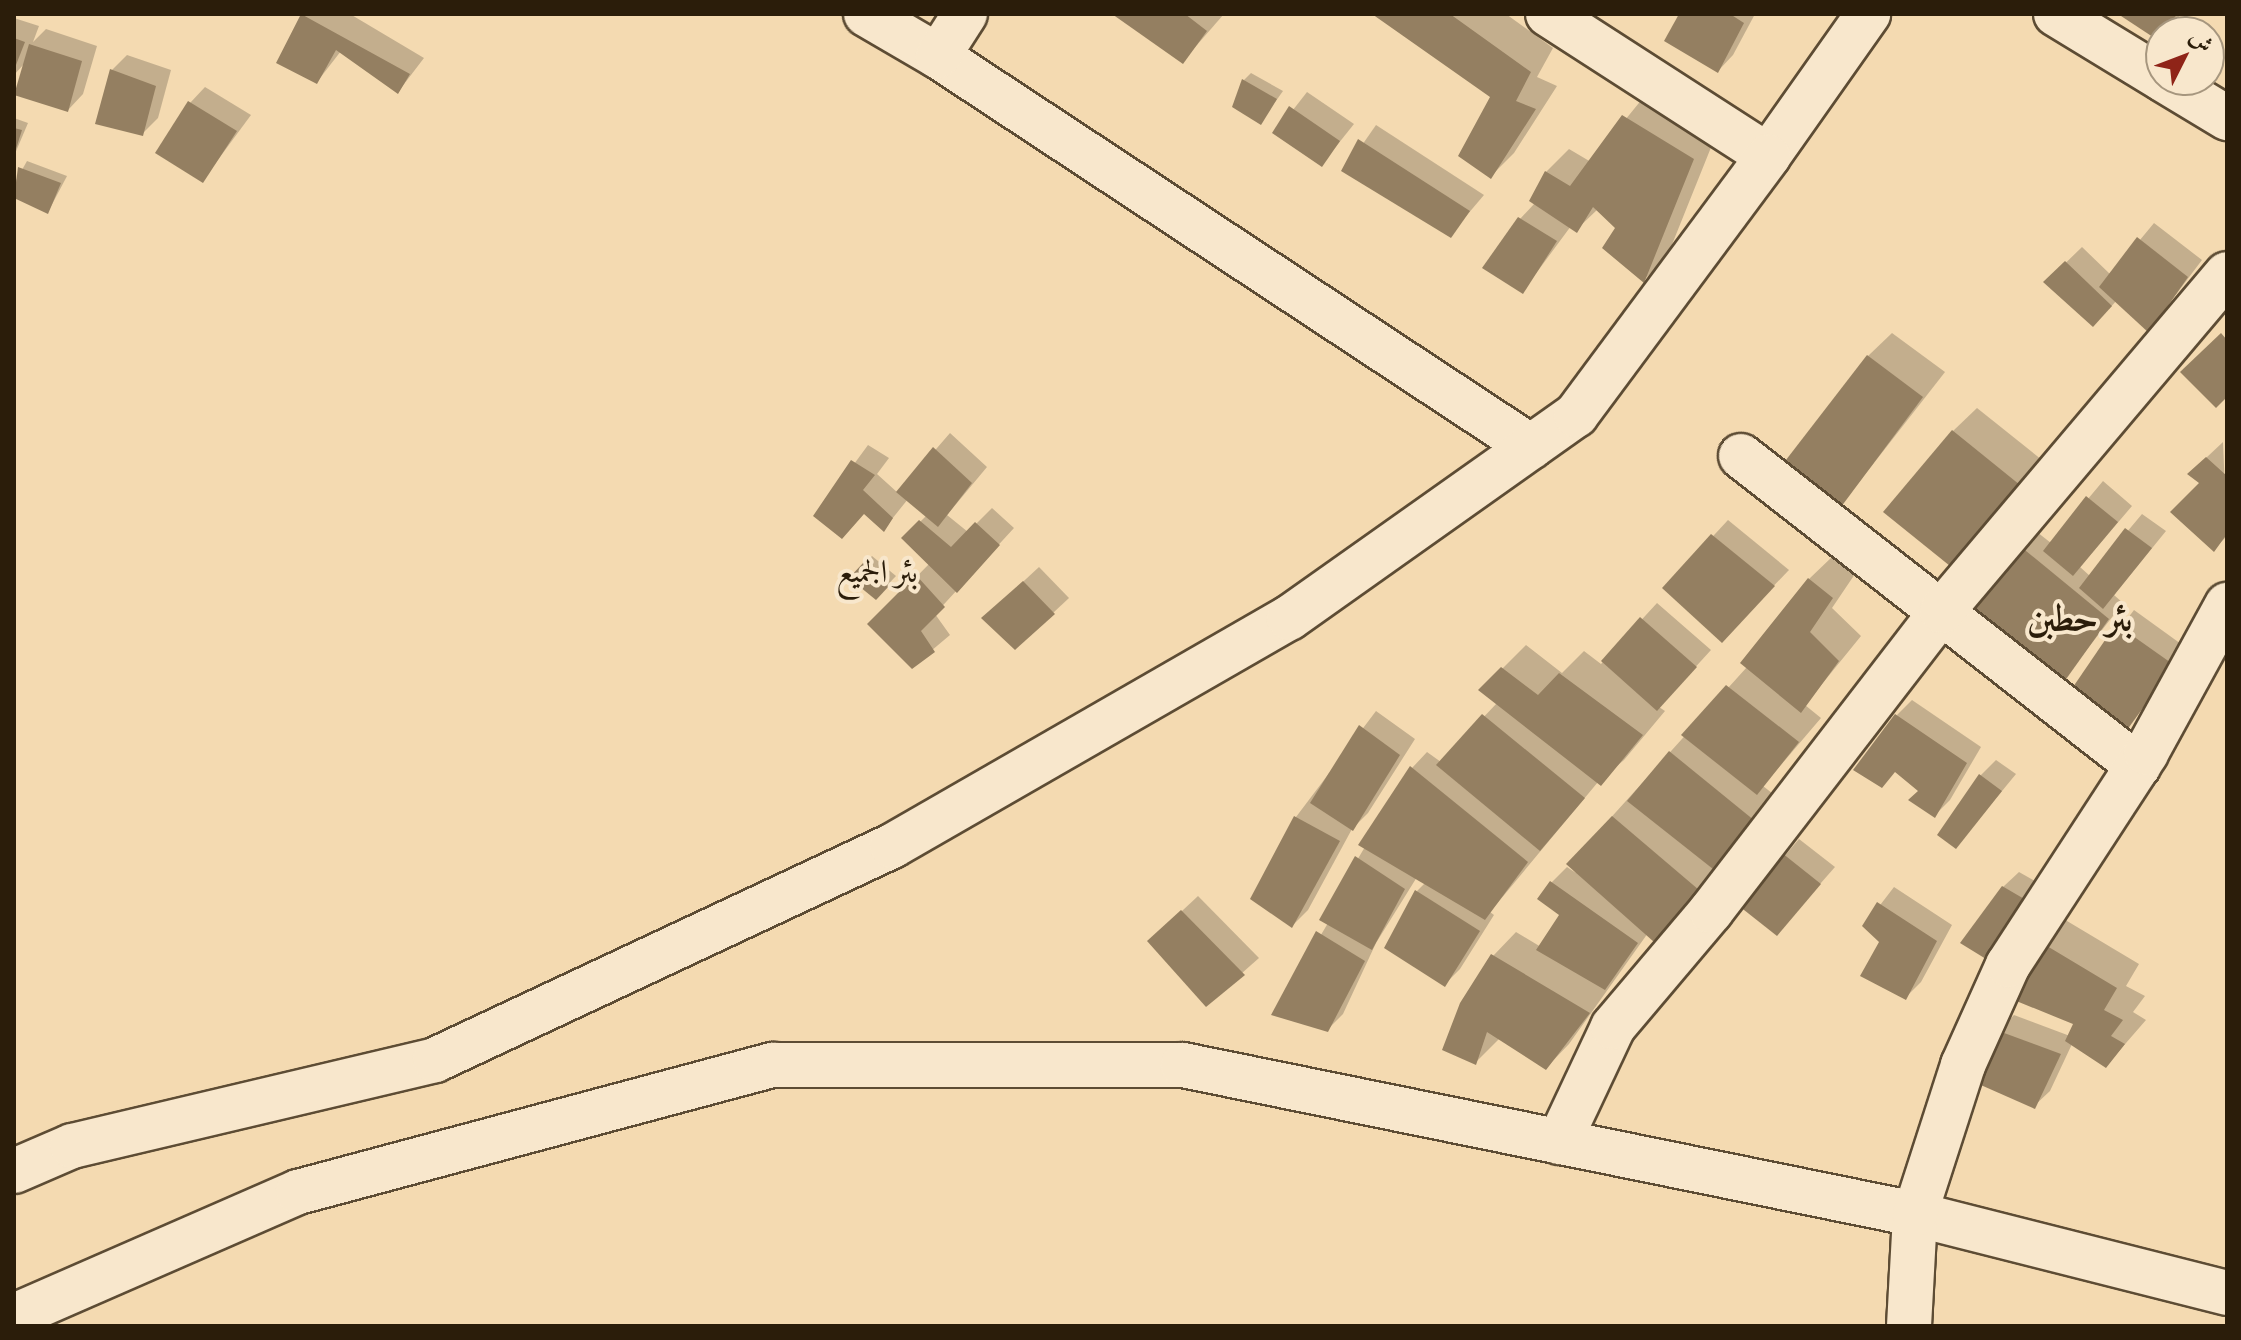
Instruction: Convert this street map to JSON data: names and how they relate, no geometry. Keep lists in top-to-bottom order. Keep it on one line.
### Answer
{"districts":["بئر الجميع","بئر حطبن"],"north":"top right"}
